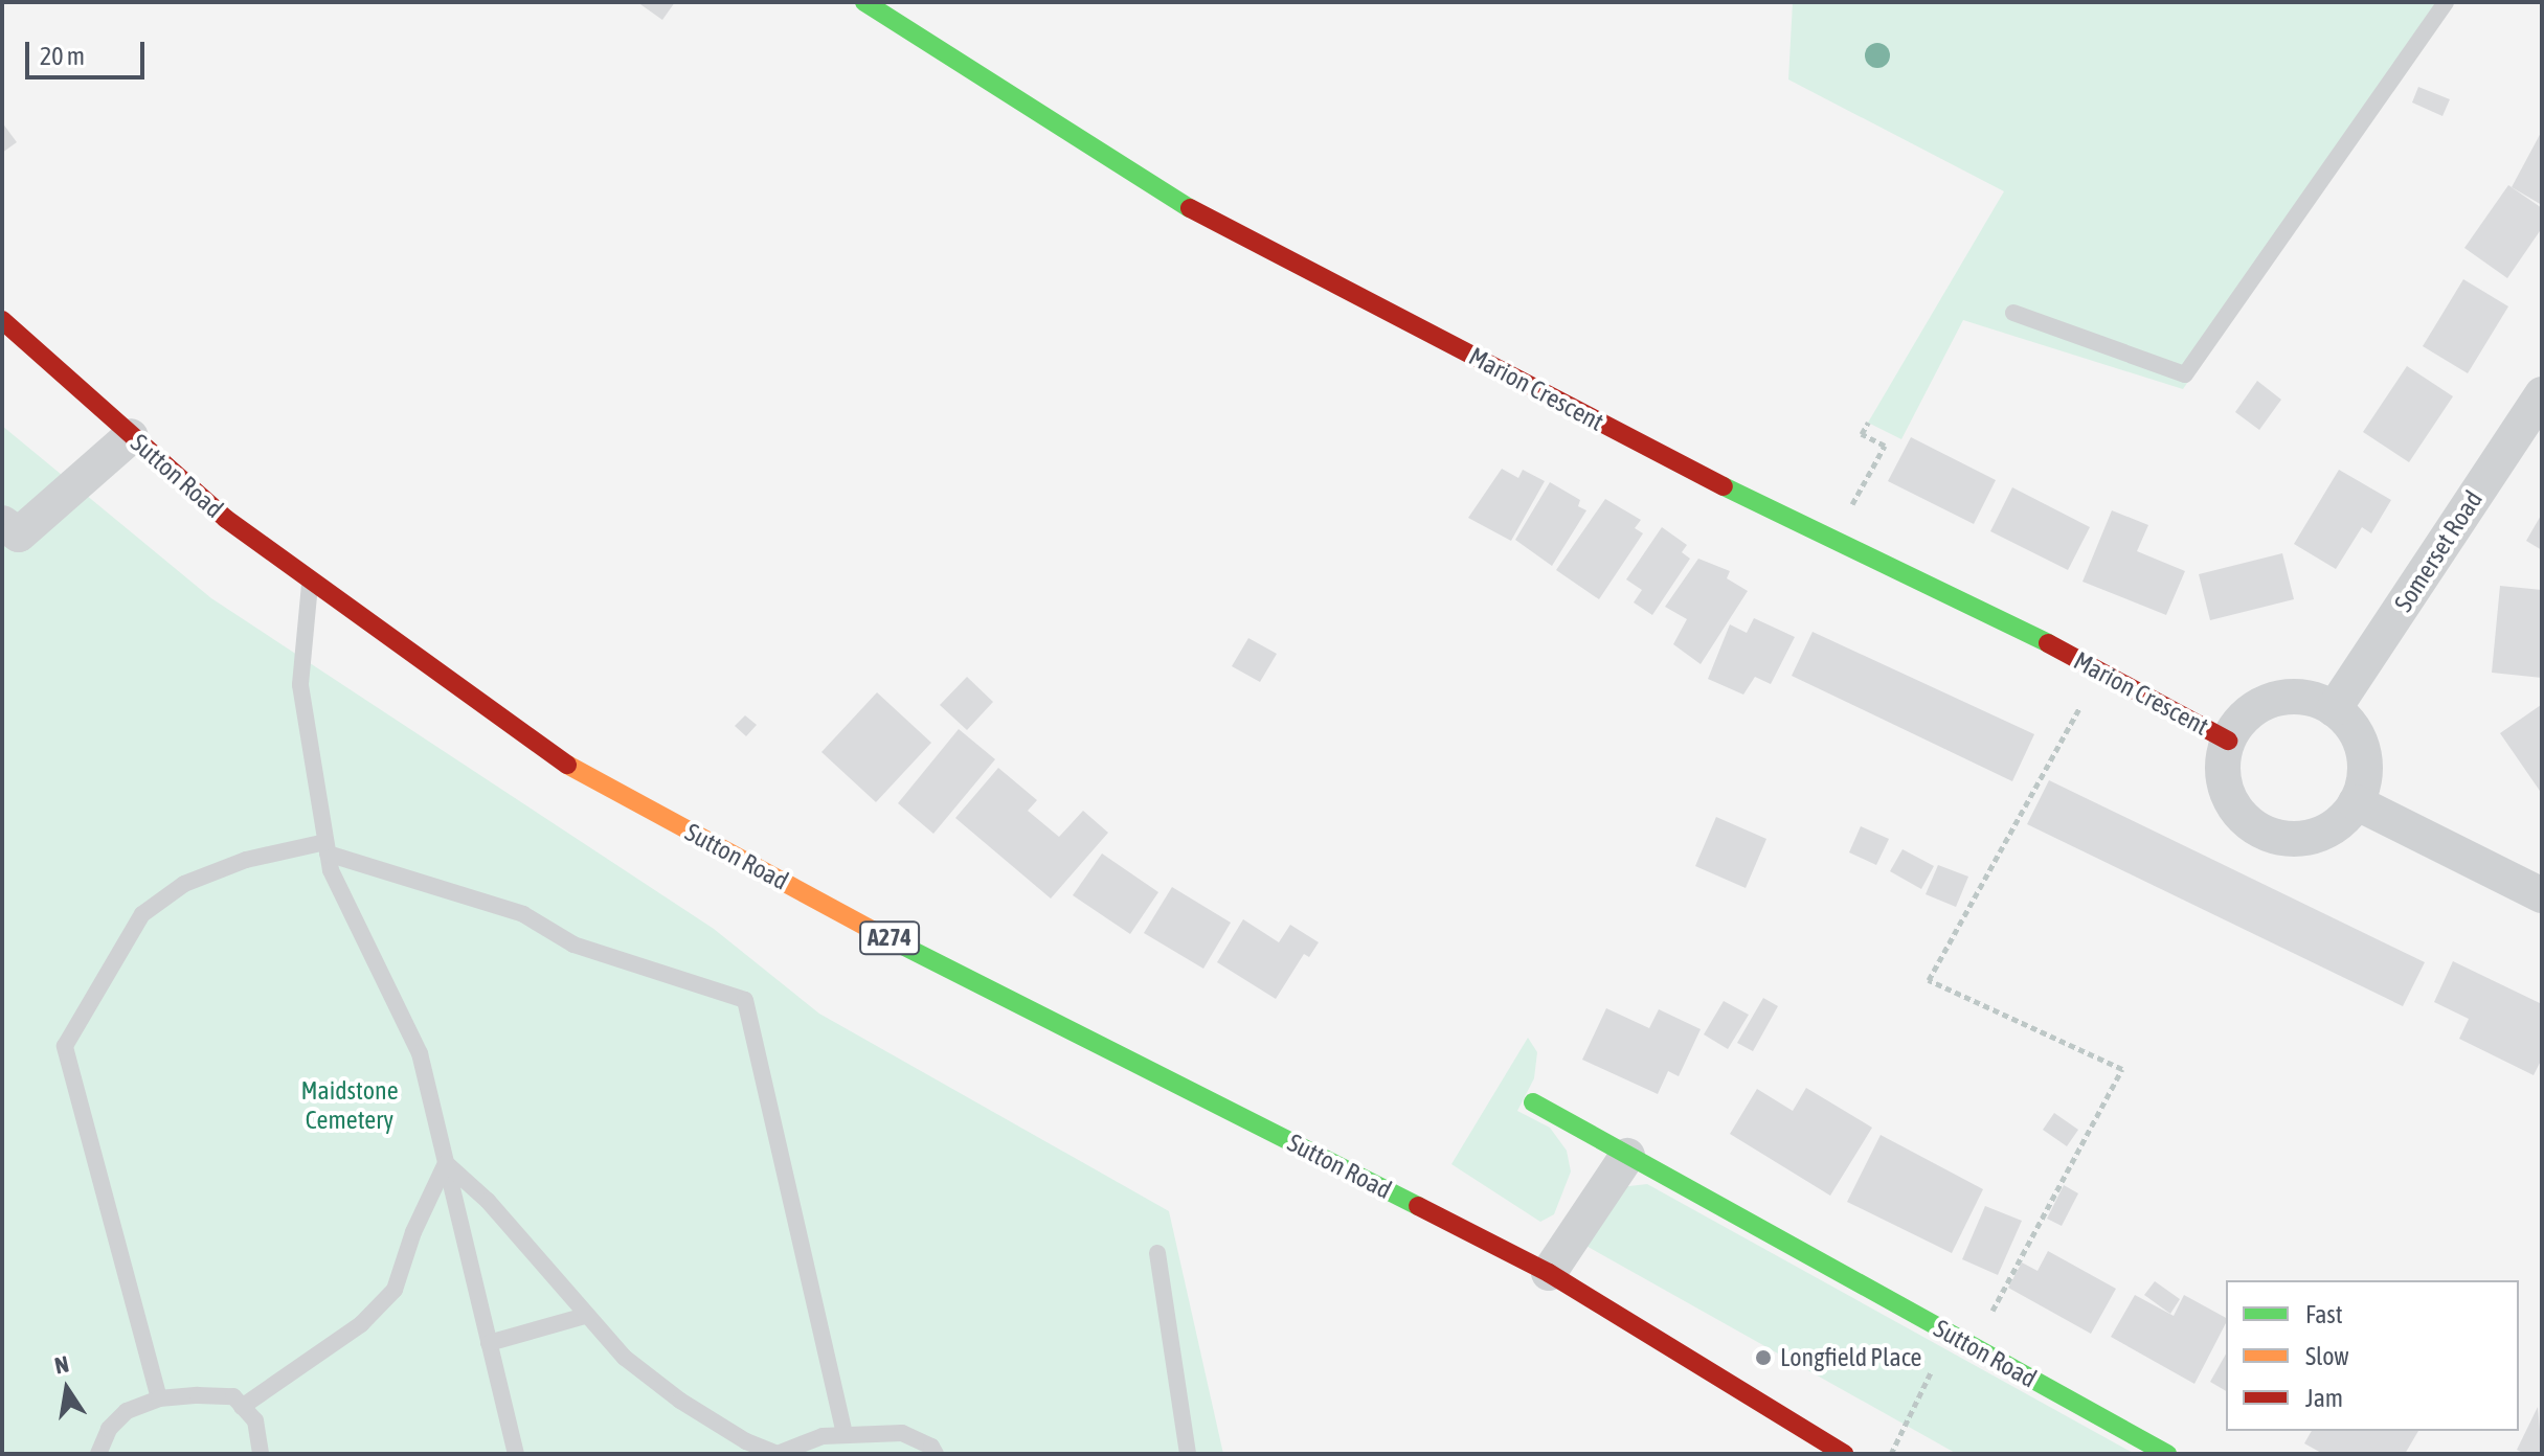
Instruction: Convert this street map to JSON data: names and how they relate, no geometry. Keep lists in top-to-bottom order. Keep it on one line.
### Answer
{"streets":{"street":["Marion Crescent","Sutton Road","Somerset Road","A274"]},"crossings":[["Marion Crescent","Somerset Road"]],"parks":["Maidstone Cemetery"],"places":["Longfield Place"],"legend":["Fast","Slow","Jam"],"scale_bar":"20 m","north":"top"}
